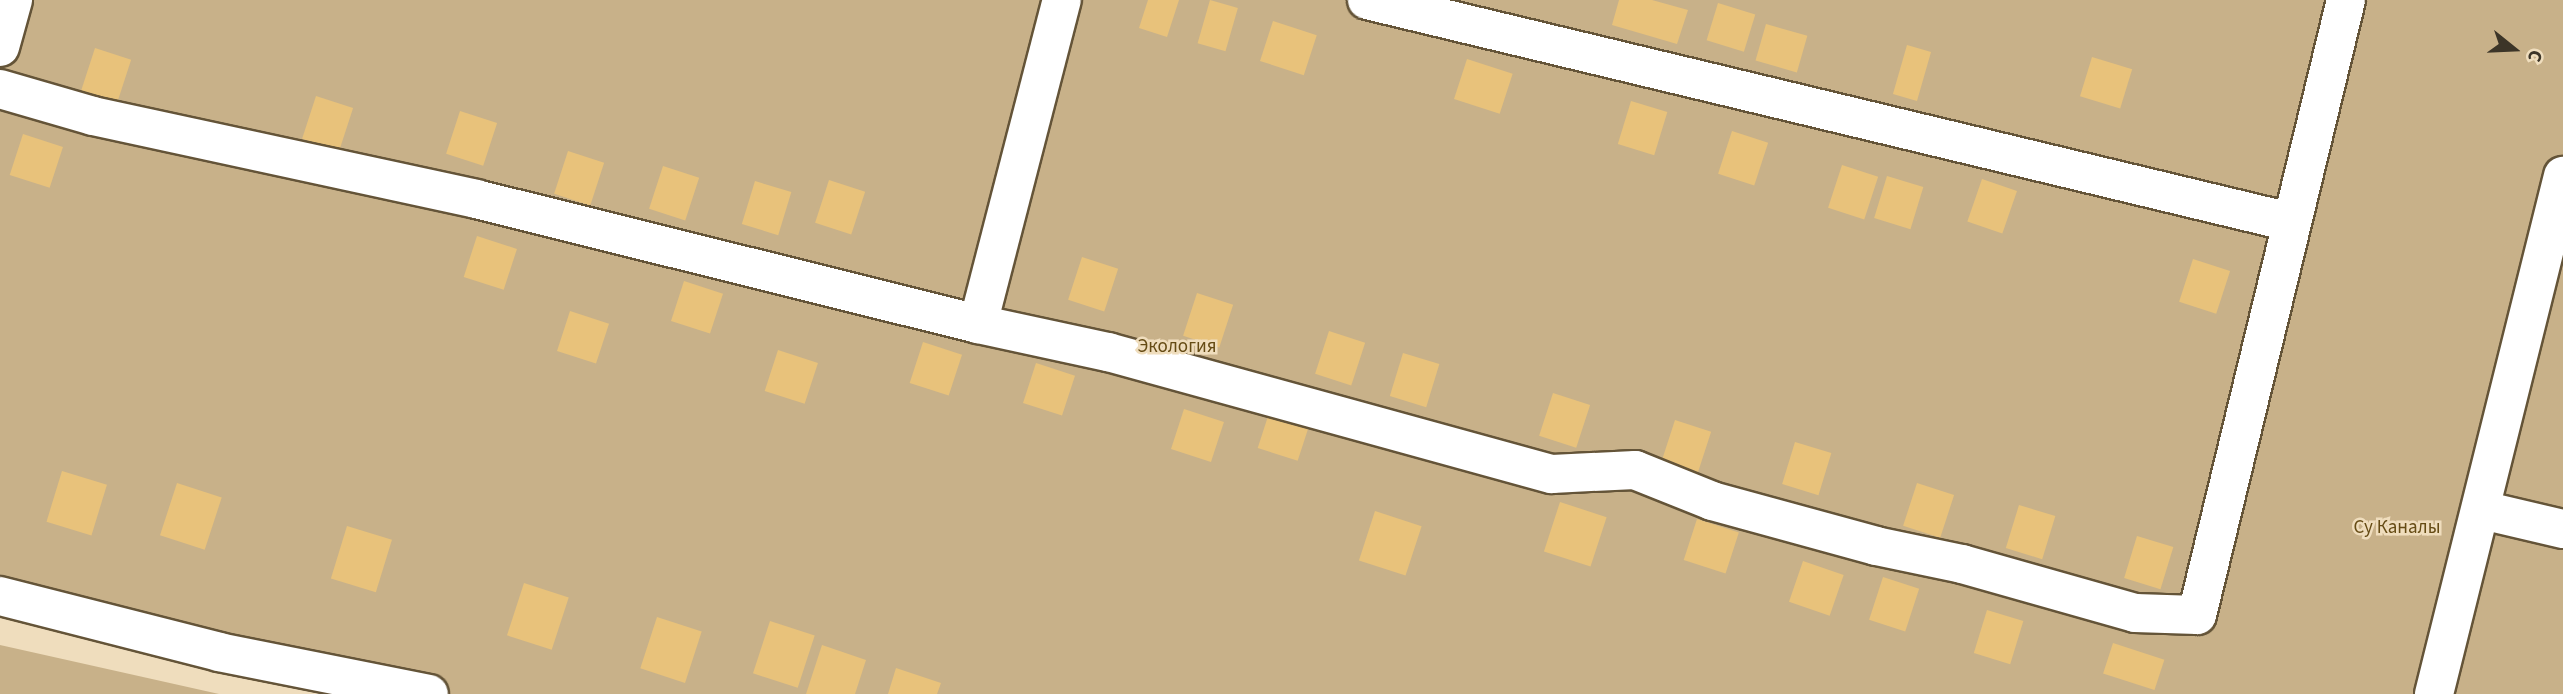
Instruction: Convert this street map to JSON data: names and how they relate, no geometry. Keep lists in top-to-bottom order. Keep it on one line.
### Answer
{"parks":["Экология","Су Каналы"],"north":"right"}
